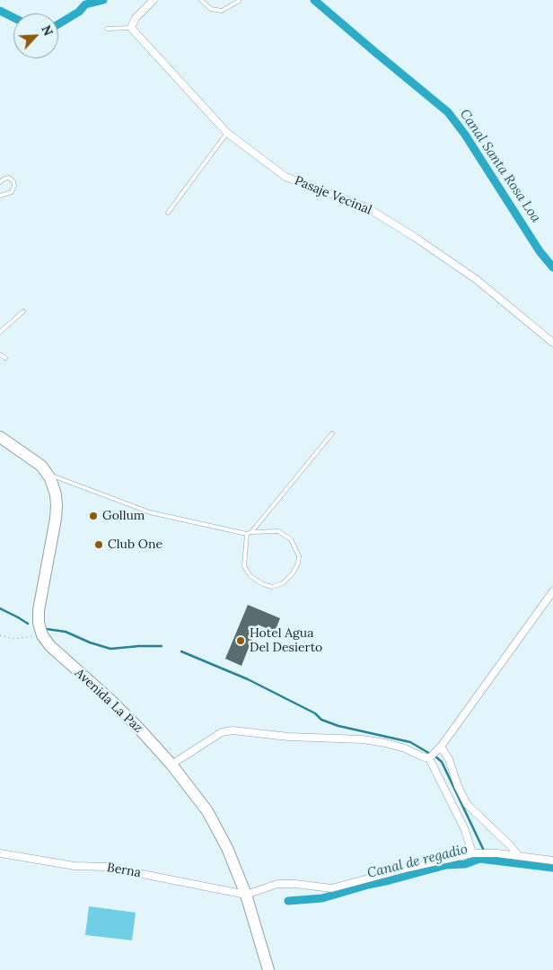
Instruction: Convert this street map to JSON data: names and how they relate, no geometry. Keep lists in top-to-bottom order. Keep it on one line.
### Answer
{"streets":{"main road":["Avenida La Paz"],"street":["Pasaje Vecinal","Berna"]},"crossings":[["Avenida La Paz","Berna"]],"water":["Canal Santa Rosa Loa","Canal de regadio"],"places":["Gollum","Club One","Hotel Agua Del Desierto"],"north":"top right"}
